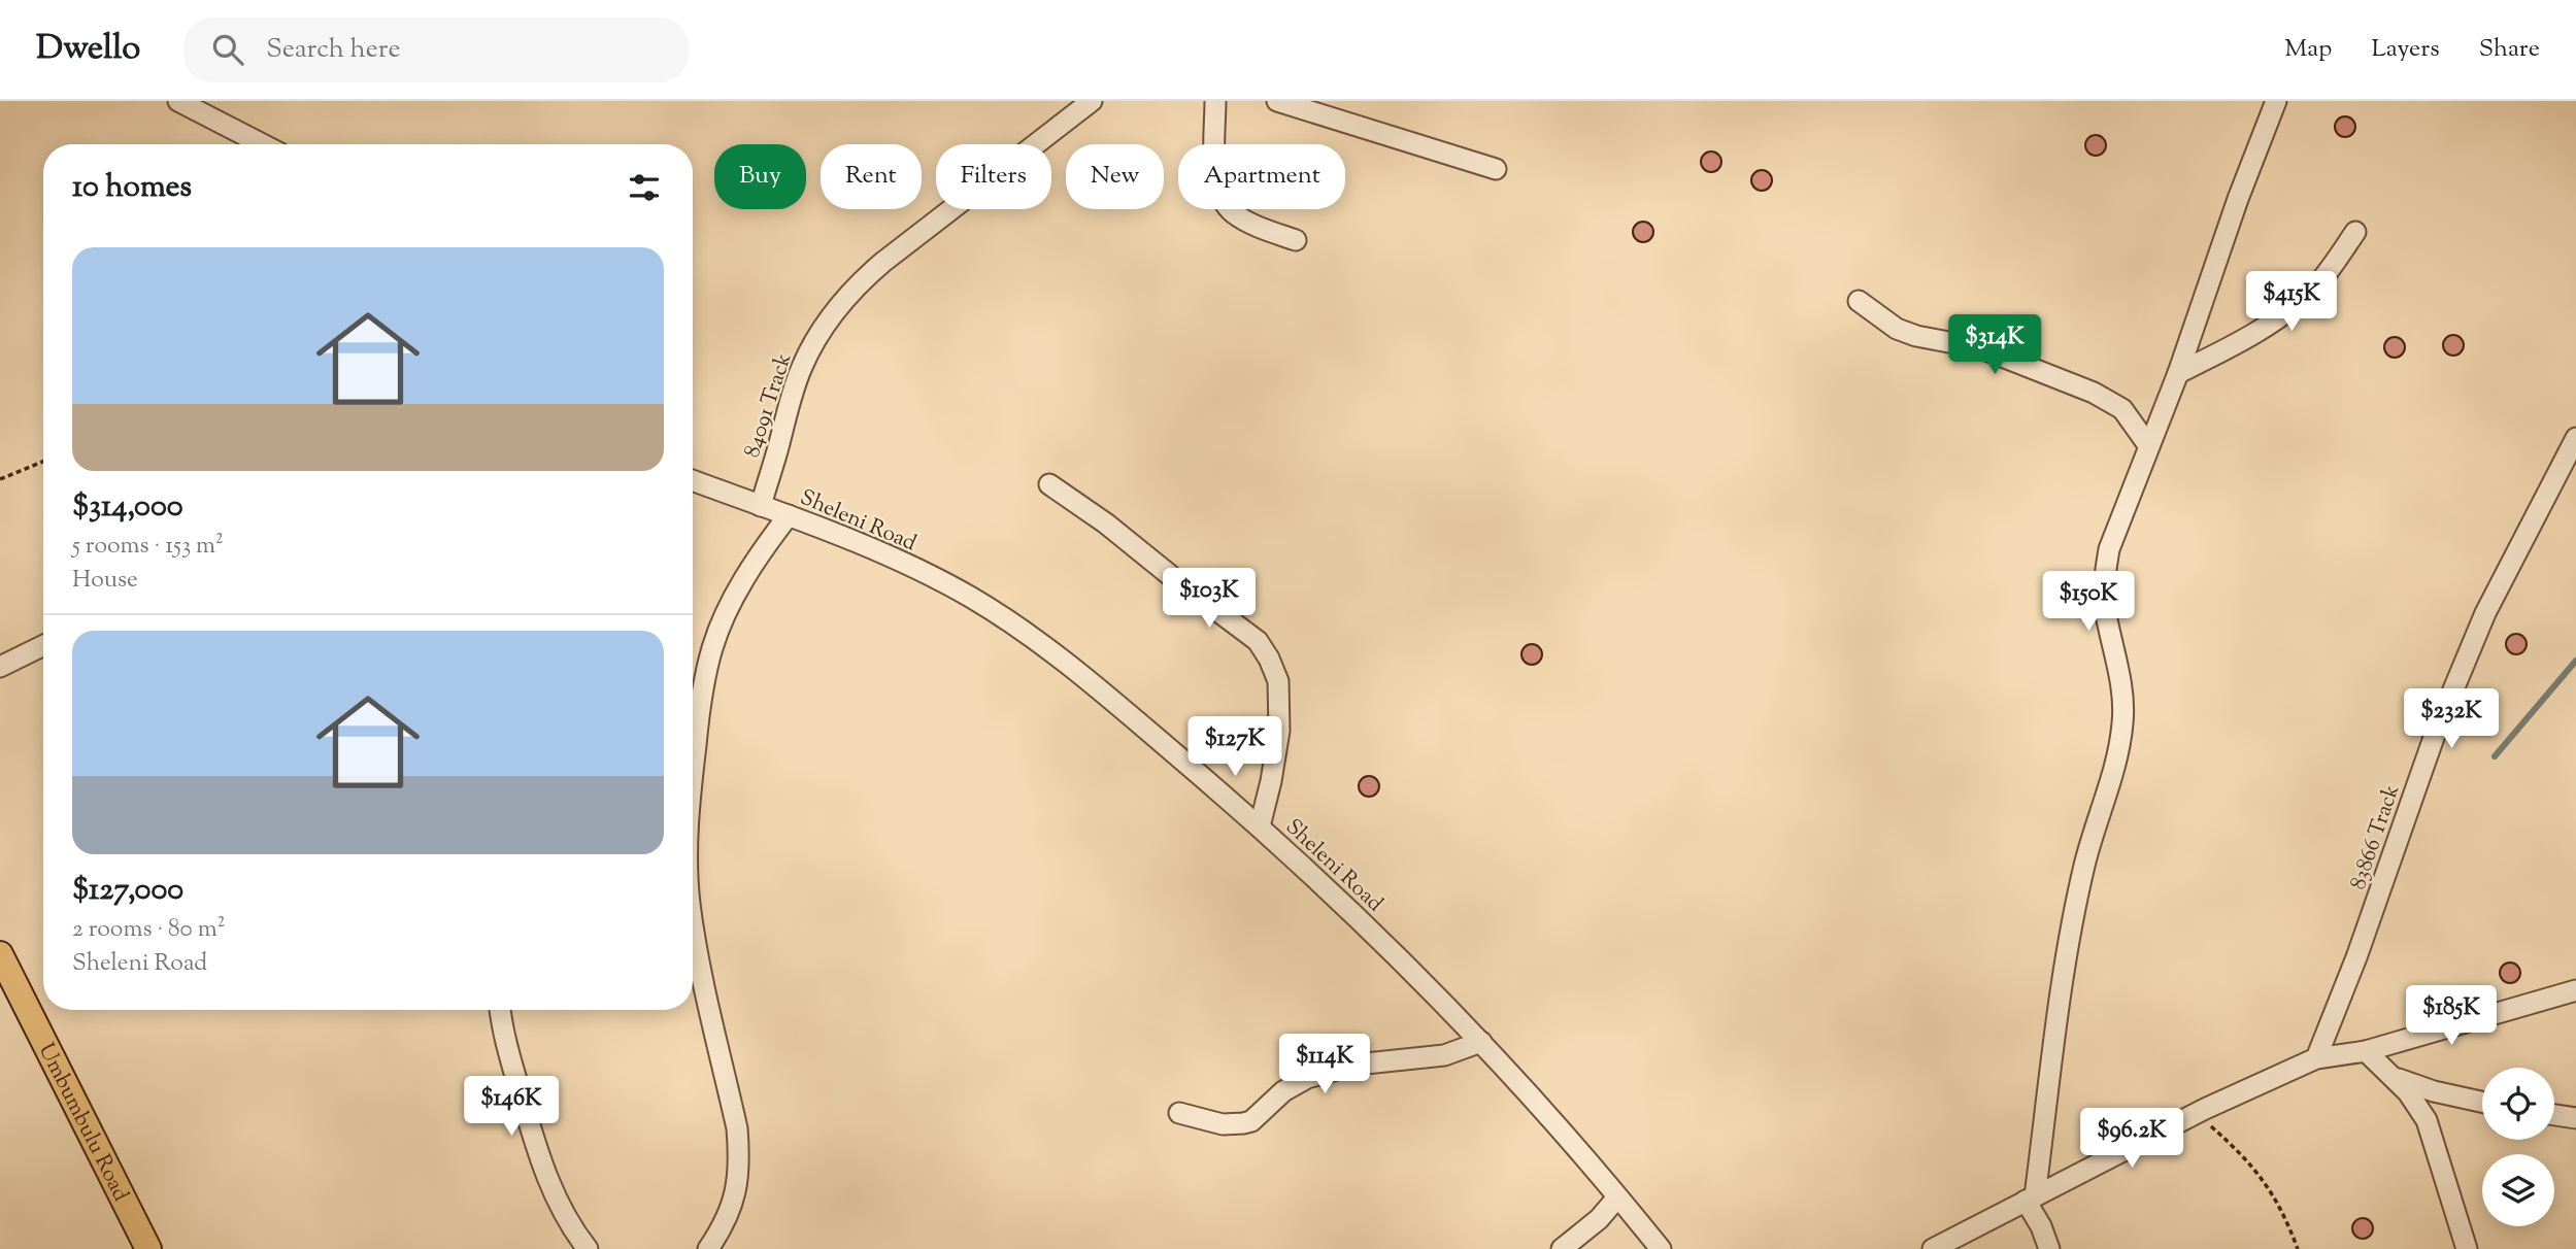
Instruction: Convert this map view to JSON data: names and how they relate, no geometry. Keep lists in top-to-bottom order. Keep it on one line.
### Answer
{"streets":{"main road":["Umbumbulu Road"],"street":["84091 Track","Sheleni Road","83866 Track"]},"crossings":[["84091 Track","Sheleni Road"]],"page":{"header":"Dwello","search":"Search here","nav":["Map","Layers","Share"],"chip":["Buy","Rent","Filters","New","Apartment"],"heading":"10 homes","list":[{"name":"$314,000","note":"5 rooms · 153 m² · House"},{"name":"$127,000","note":"2 rooms · 80 m² · Sheleni Road"}],"price":["$415K","$314K","$103K","$150K","$232K","$127K","$185K","$114K","$146K","$96.2K"]}}
